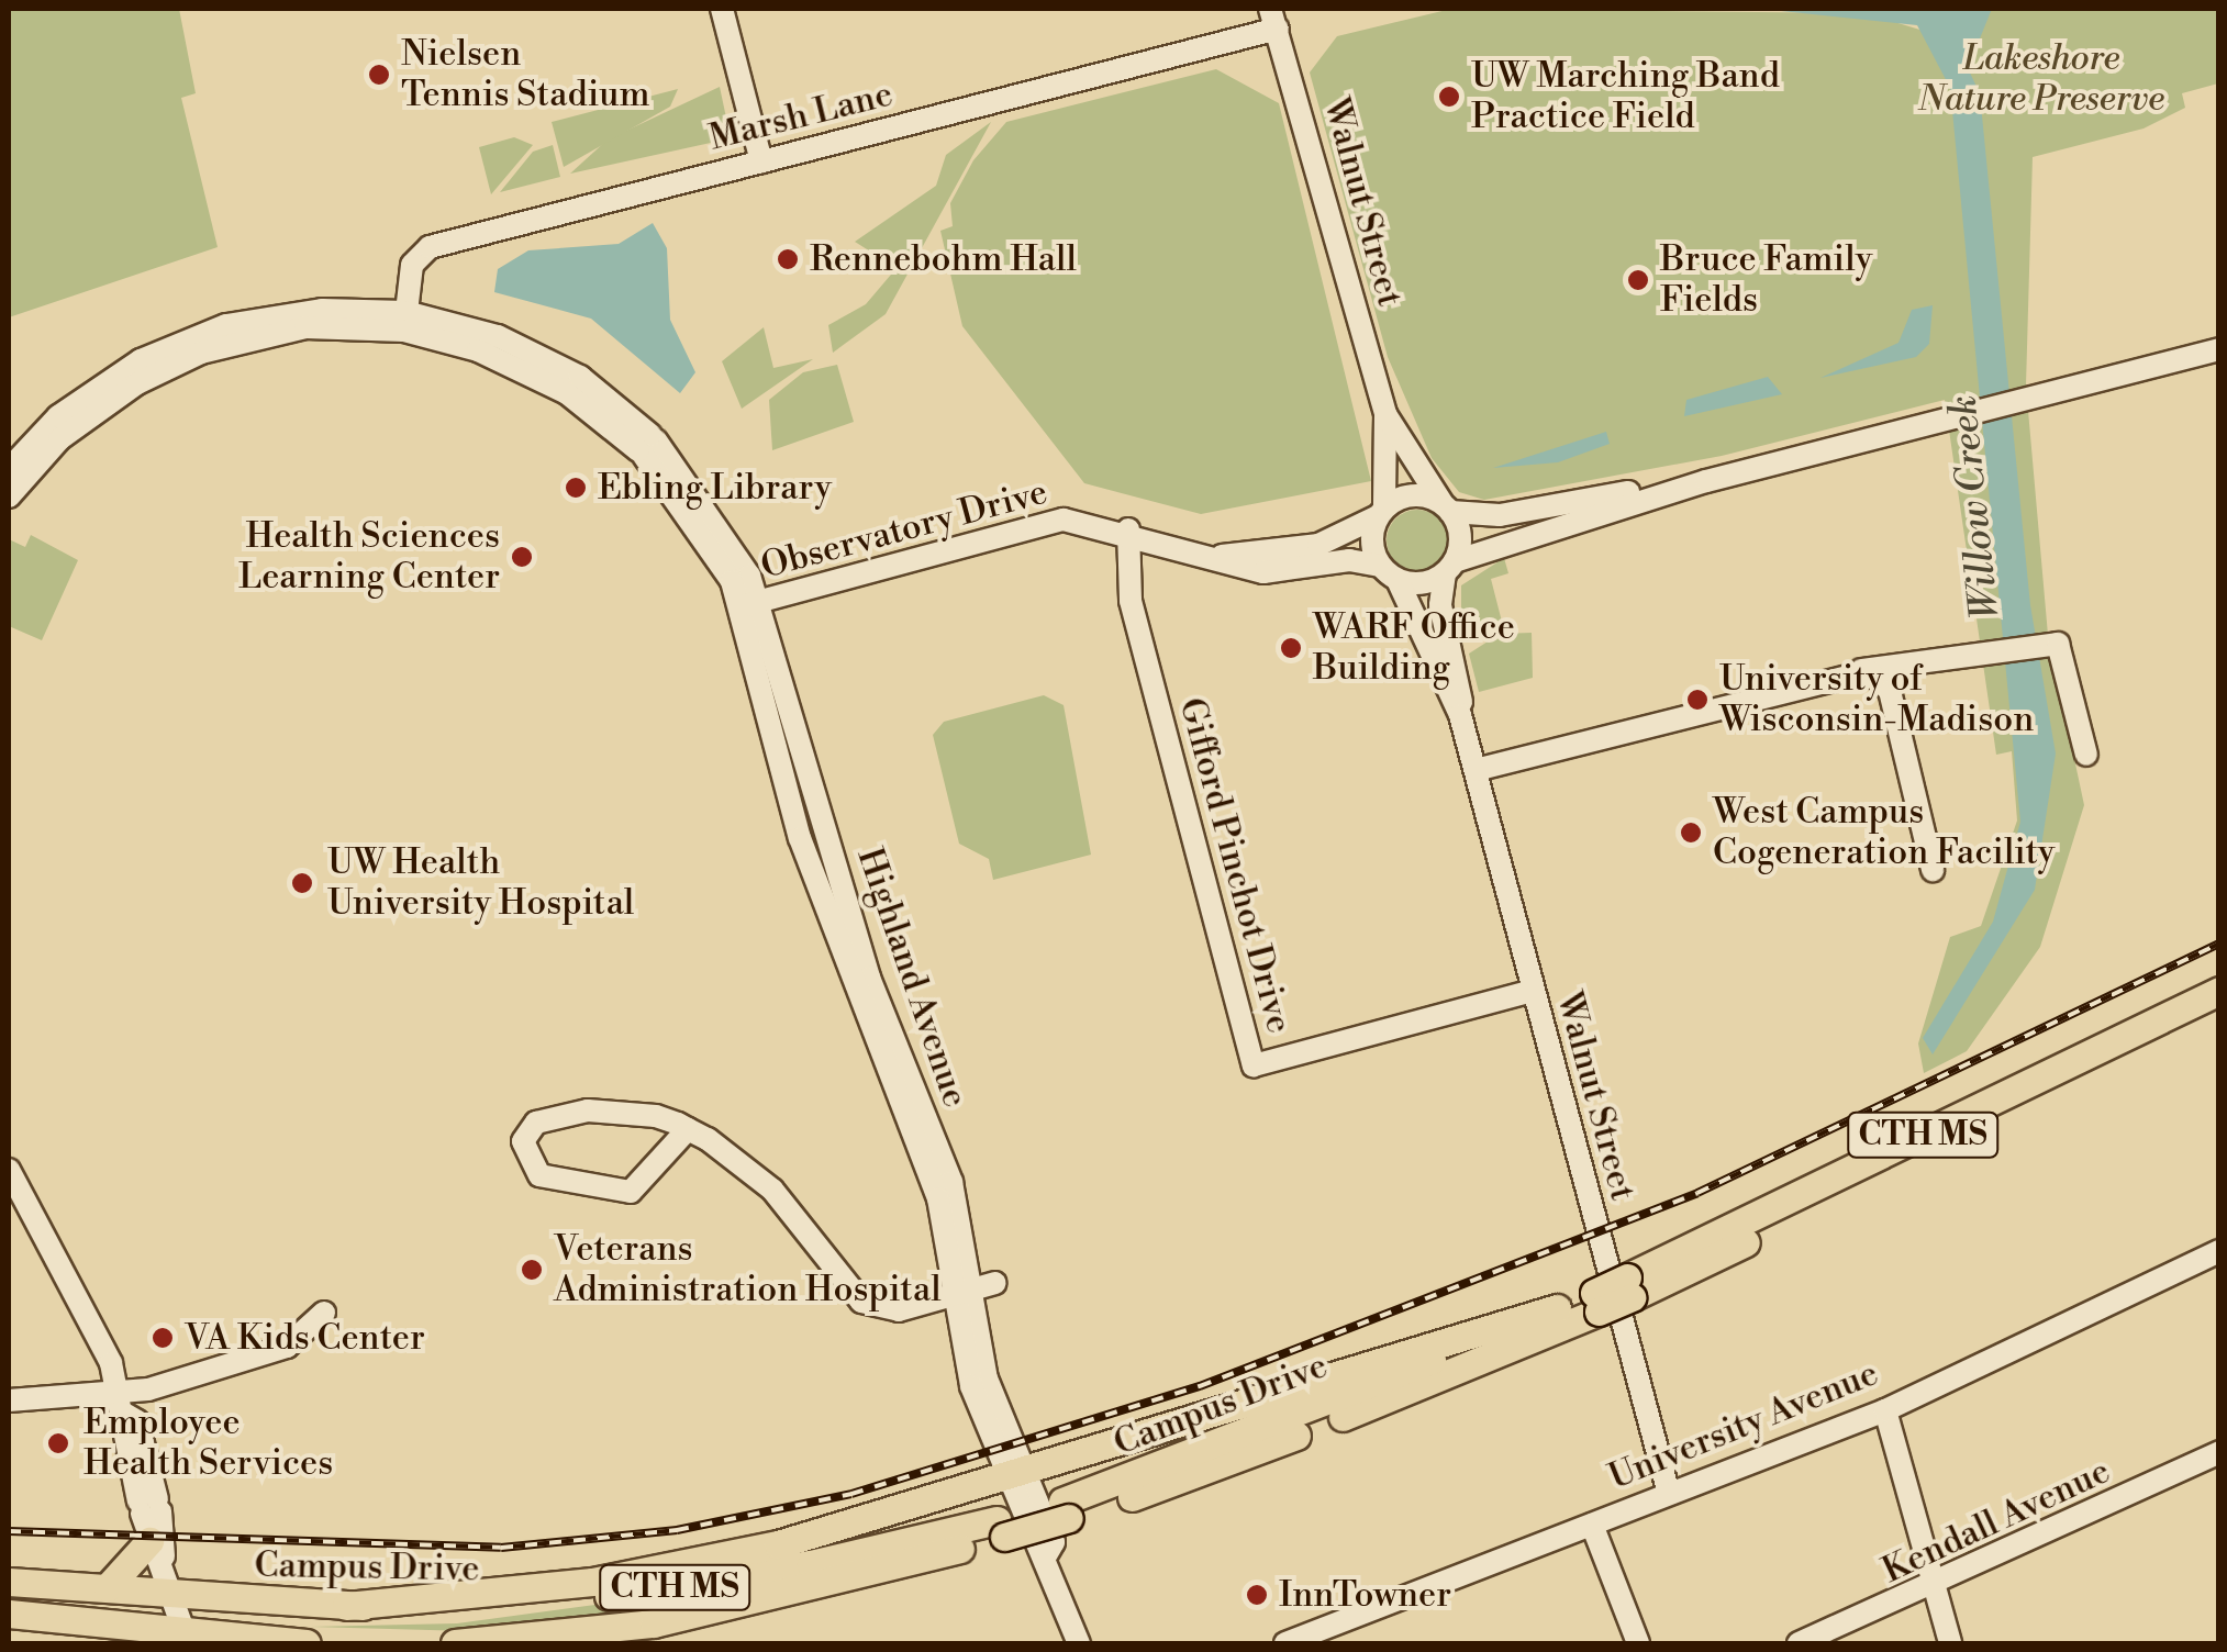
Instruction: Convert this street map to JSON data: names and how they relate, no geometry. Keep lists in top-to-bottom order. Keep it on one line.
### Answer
{"streets":{"main road":["CTH MS","Campus Drive"],"street":["Marsh Lane","Walnut Street","Observatory Drive","Gifford Pinchot Drive","Highland Avenue","University Avenue","Kendall Avenue"]},"crossings":[["Marsh Lane","Walnut Street"],["Marsh Lane","Highland Avenue"],["Walnut Street","Observatory Drive"],["Walnut Street","Gifford Pinchot Drive"],["Walnut Street","University Avenue"],["Observatory Drive","Gifford Pinchot Drive"],["Observatory Drive","Highland Avenue"],["CTH MS","Campus Drive"]],"water":["Willow Creek"],"parks":["Lakeshore Nature Preserve"],"places":["Nielsen Tennis Stadium","UW Marching Band Practice Field","Rennebohm Hall","Bruce Family Fields","Ebling Library","Health Sciences Learning Center","WARF Office Building","University of Wisconsin-Madison","West Campus Cogeneration Facility","UW Health University Hospital","Veterans Administration Hospital","VA Kids Center","Employee Health Services","InnTowner"]}
